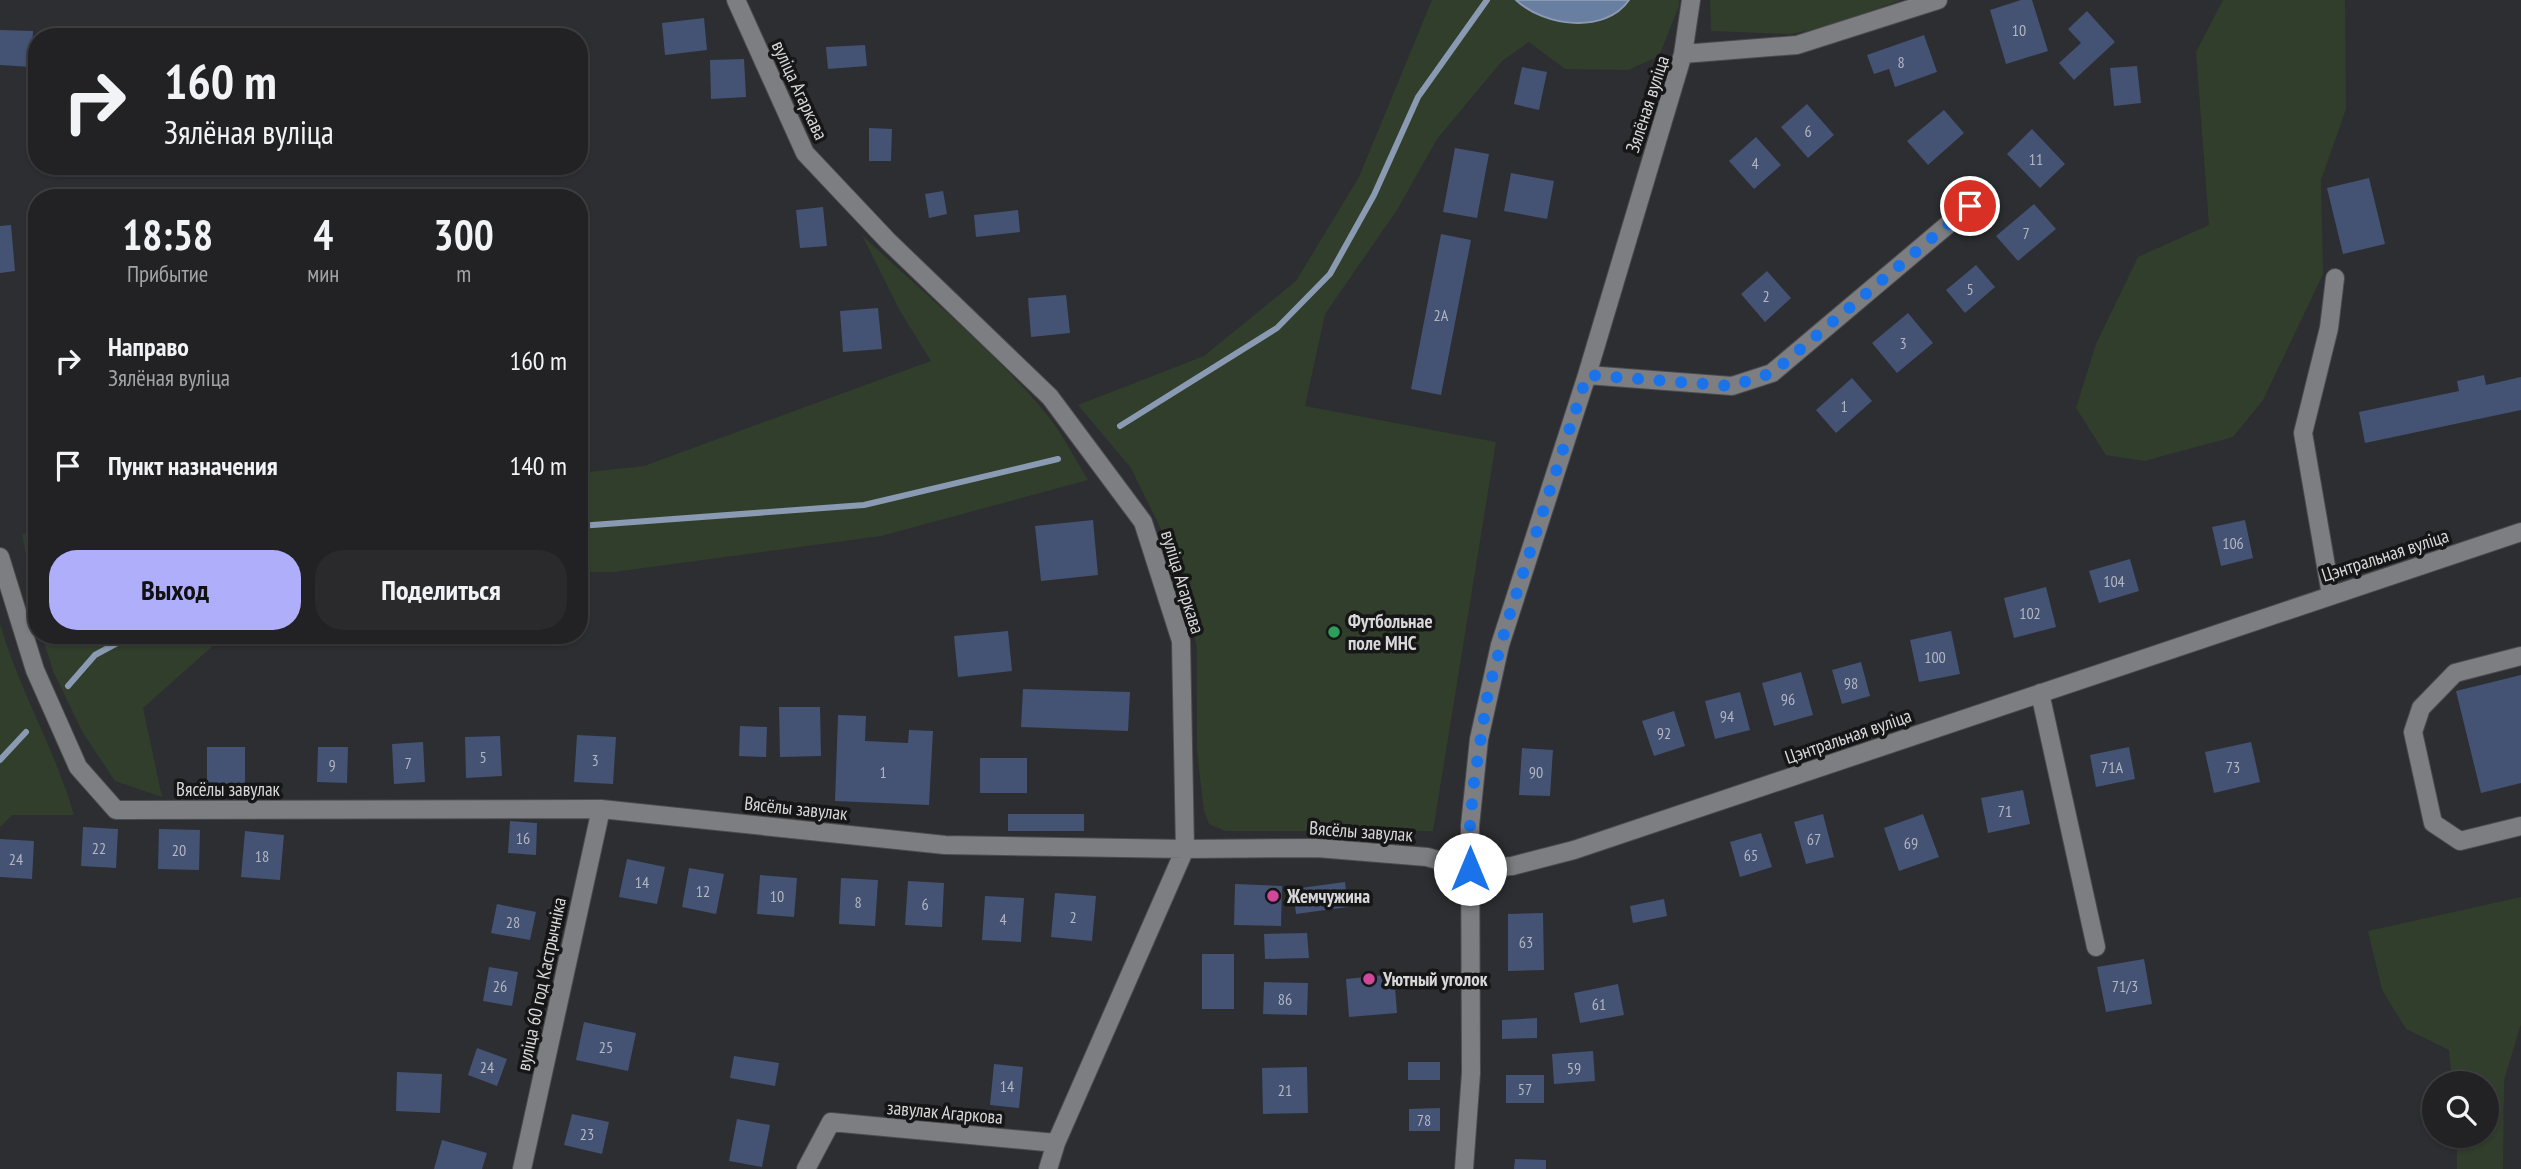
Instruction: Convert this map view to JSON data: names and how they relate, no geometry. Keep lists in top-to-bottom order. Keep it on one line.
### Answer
{"streets":{"street":["вуліца Агаркава","Зялёная вуліца","Цэнтральная вуліца","Вясёлы завулак","вуліца 60 год Кастрычніка","завулак Агаркова"]},"crossings":[["вуліца Агаркава","Вясёлы завулак"],["вуліца Агаркава","завулак Агаркова"],["Зялёная вуліца","Цэнтральная вуліца"],["Зялёная вуліца","Вясёлы завулак"],["Цэнтральная вуліца","Вясёлы завулак"],["Вясёлы завулак","вуліца 60 год Кастрычніка"]],"places":["Футбольнае поле МНС","Жемчужина","Уютный уголок"],"house_numbers":["10","8","6","11","4","7","5","2","2А","3","1","106","104","102","100","98","96","94","92","5","3","7","9","71А","73","1","90","71","16","67","69","22","20","65","18","24","14","12","10","8","6","2","4","28","63","26","71/3","86","61","25","24","59","14","57","21","78","23"],"page":{"turn":["160 m","Зялёная вуліца"],"eta":["18:58","Прибытие","4","мин","300","m"],"list":[{"name":"Направо","note":"Зялёная вуліца","value":"160 m"},{"name":"Пункт назначения","value":"140 m"}],"buttons":["Выход","Поделиться"]}}
